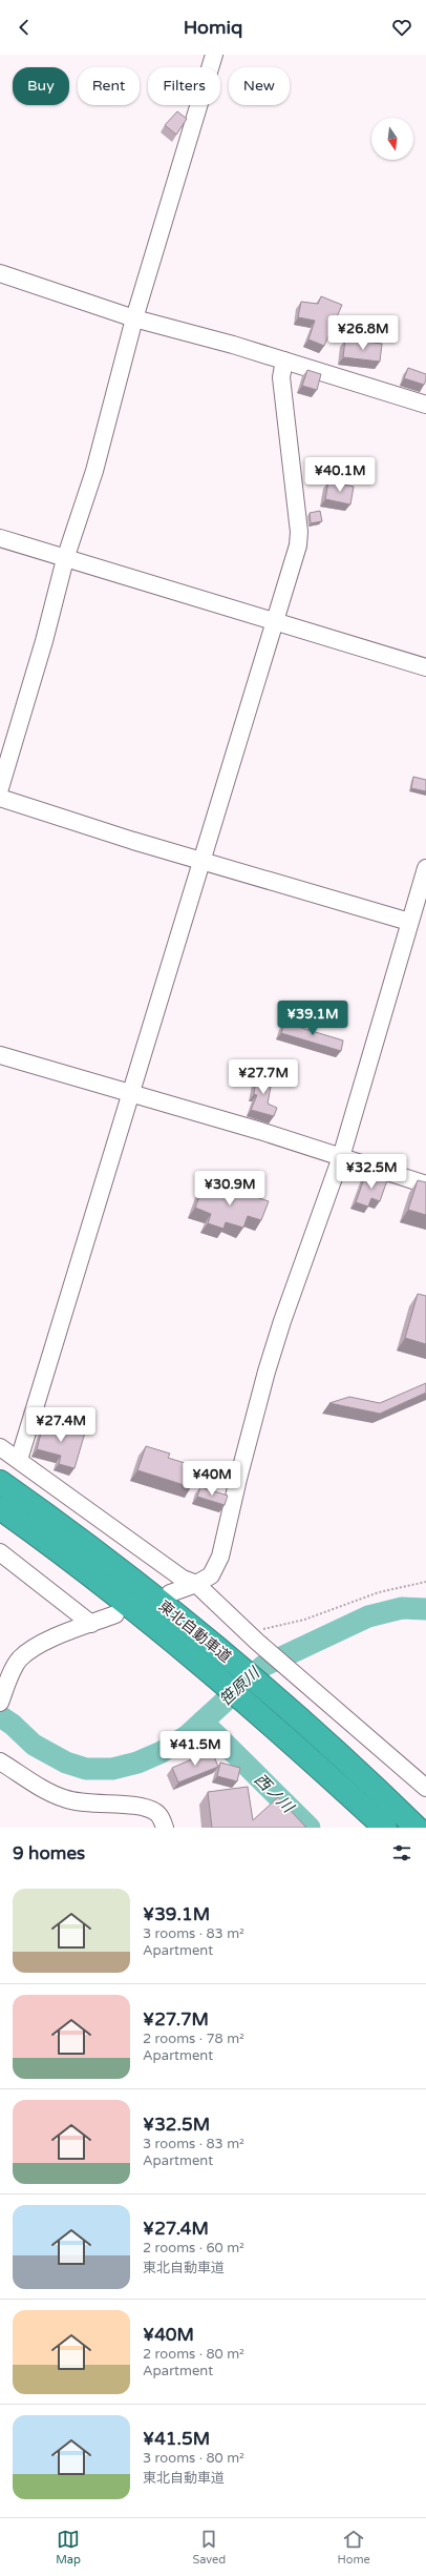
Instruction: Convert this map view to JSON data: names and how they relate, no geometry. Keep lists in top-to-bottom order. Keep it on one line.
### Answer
{"streets":{"highway":["東北自動車道"]},"water":["笹原川","西ノ川"],"north":"bottom","page":{"header":"Homiq","chip":["Buy","Rent","Filters","New"],"price":["¥26.8M","¥40.1M","¥39.1M","¥27.7M","¥32.5M","¥30.9M","¥27.4M","¥40M","¥41.5M"],"heading":"9 homes","list":[{"name":"¥39.1M","note":"3 rooms · 83 m² · Apartment"},{"name":"¥27.7M","note":"2 rooms · 78 m² · Apartment"},{"name":"¥32.5M","note":"3 rooms · 83 m² · Apartment"},{"name":"¥27.4M","note":"2 rooms · 60 m² · 東北自動車道"},{"name":"¥40M","note":"2 rooms · 80 m² · Apartment"},{"name":"¥41.5M","note":"3 rooms · 80 m² · 東北自動車道"}],"tabs":["Map","Saved","Home"]}}
